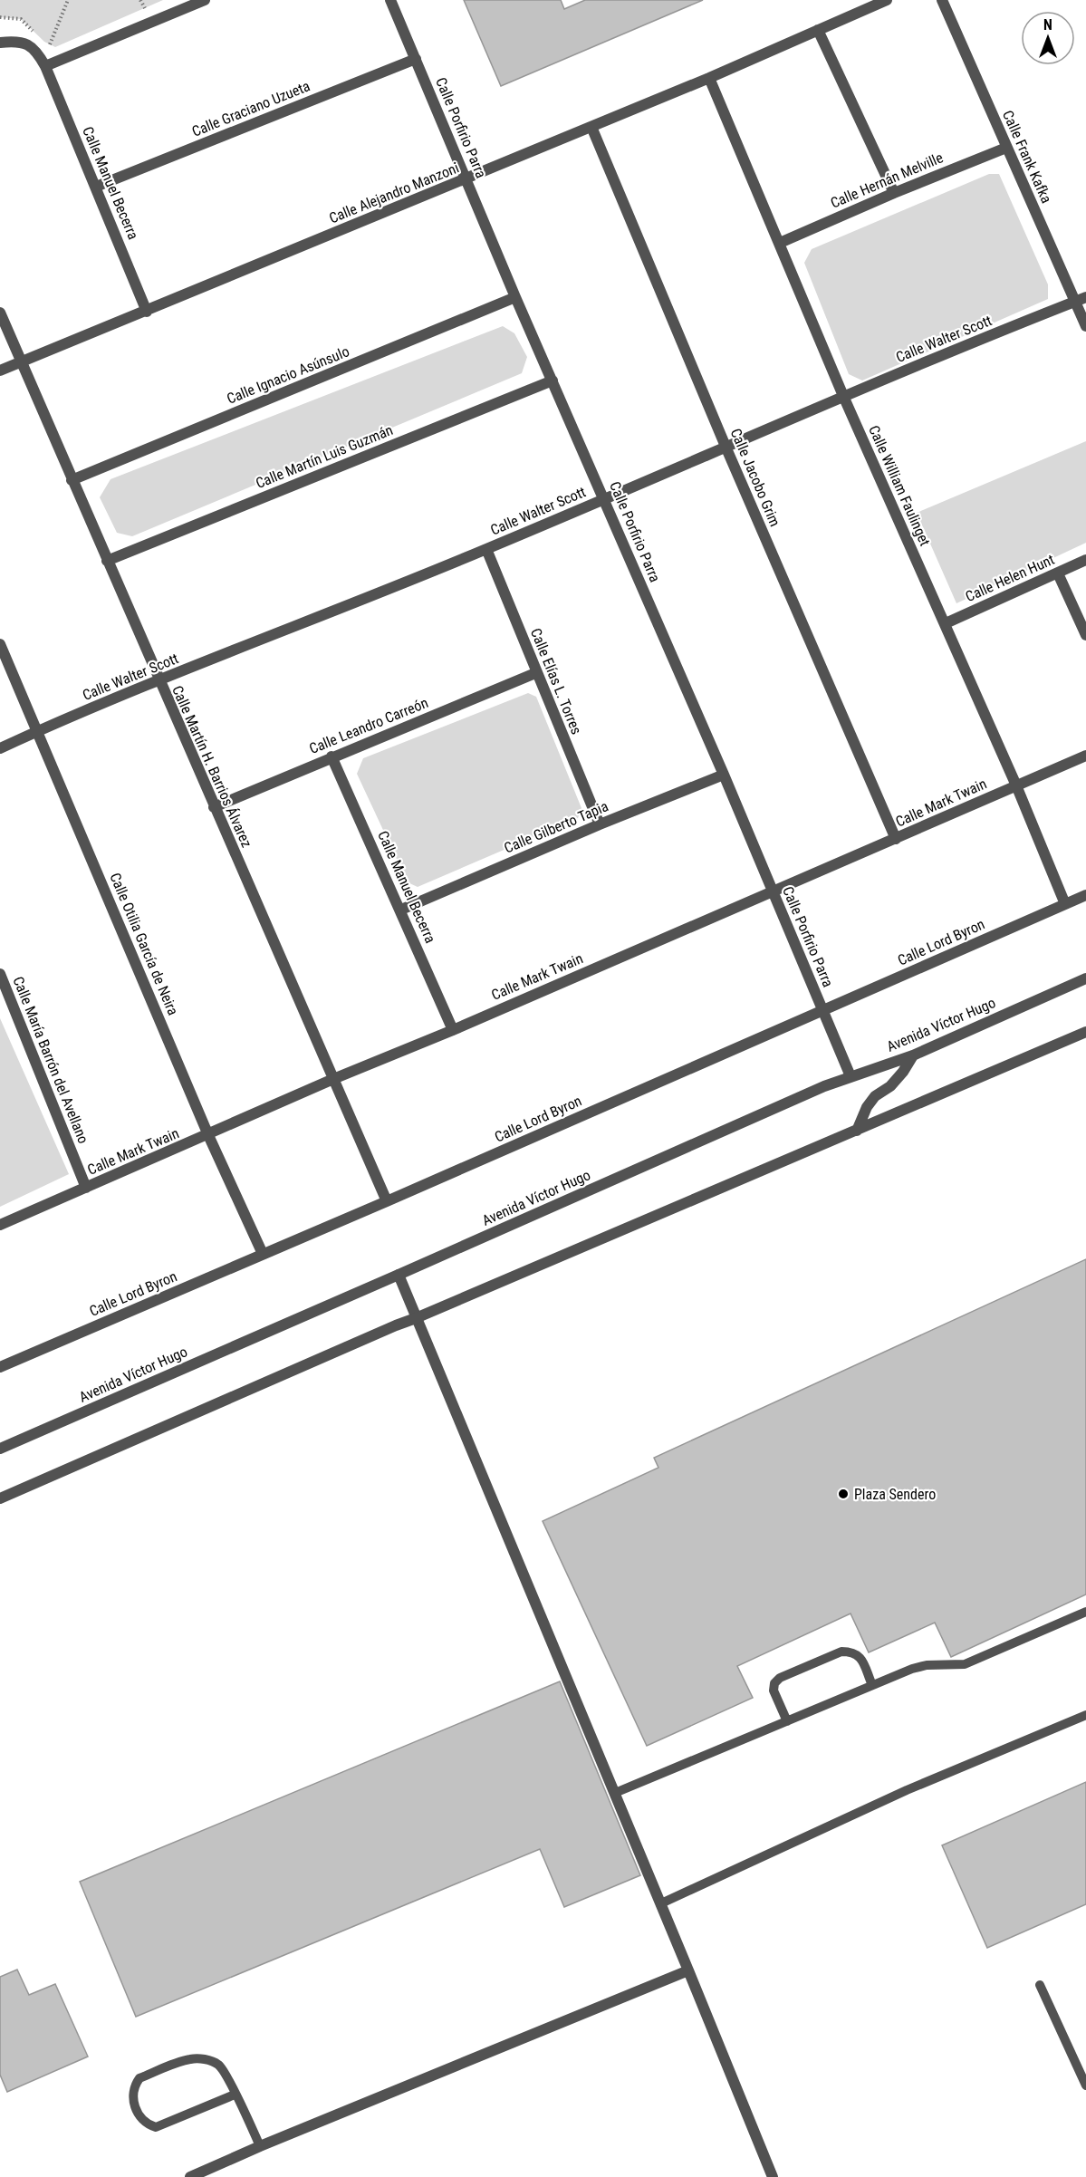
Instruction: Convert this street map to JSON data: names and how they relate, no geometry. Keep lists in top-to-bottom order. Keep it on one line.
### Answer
{"streets":{"street":["Calle Graciano Uzueta","Calle Porfirio Parra","Calle Frank Kafka","Calle Hernán Melville","Calle Manuel Becerra","Calle Alejandro Manzoni","Calle Walter Scott","Calle Ignacio Asúnsulo","Calle Martín Luis Guzmán","Calle Jacobo Grim","Calle William Faulinget","Calle Helen Hunt","Calle Elías L. Torres","Calle Leandro Carreón","Calle Martín H. Barrios Álvarez","Calle Mark Twain","Calle Gilberto Tapia","Calle Lord Byron","Calle Otilia García de Neira","Avenida Víctor Hugo","Calle María Barrón del Avellano"]},"crossings":[["Calle Graciano Uzueta","Calle Porfirio Parra"],["Calle Graciano Uzueta","Calle Manuel Becerra"],["Calle Porfirio Parra","Calle Alejandro Manzoni"],["Calle Porfirio Parra","Calle Walter Scott"],["Calle Porfirio Parra","Calle Ignacio Asúnsulo"],["Calle Porfirio Parra","Calle Martín Luis Guzmán"],["Calle Porfirio Parra","Calle Mark Twain"],["Calle Porfirio Parra","Calle Gilberto Tapia"],["Calle Porfirio Parra","Calle Lord Byron"],["Calle Porfirio Parra","Avenida Víctor Hugo"],["Calle Frank Kafka","Calle Hernán Melville"],["Calle Frank Kafka","Calle Walter Scott"],["Calle Hernán Melville","Calle William Faulinget"],["Calle Manuel Becerra","Calle Alejandro Manzoni"],["Calle Manuel Becerra","Calle Leandro Carreón"],["Calle Manuel Becerra","Calle Mark Twain"],["Calle Manuel Becerra","Calle Gilberto Tapia"],["Calle Alejandro Manzoni","Calle Jacobo Grim"],["Calle Alejandro Manzoni","Calle William Faulinget"],["Calle Alejandro Manzoni","Calle Martín H. Barrios Álvarez"],["Calle Walter Scott","Calle Jacobo Grim"],["Calle Walter Scott","Calle William Faulinget"],["Calle Walter Scott","Calle Elías L. Torres"],["Calle Walter Scott","Calle Martín H. Barrios Álvarez"],["Calle Walter Scott","Calle Otilia García de Neira"],["Calle Ignacio Asúnsulo","Calle Martín H. Barrios Álvarez"],["Calle Martín Luis Guzmán","Calle Martín H. Barrios Álvarez"],["Calle Jacobo Grim","Calle Mark Twain"],["Calle William Faulinget","Calle Helen Hunt"],["Calle William Faulinget","Calle Mark Twain"],["Calle William Faulinget","Calle Lord Byron"],["Calle Elías L. Torres","Calle Leandro Carreón"],["Calle Elías L. Torres","Calle Gilberto Tapia"],["Calle Leandro Carreón","Calle Martín H. Barrios Álvarez"],["Calle Martín H. Barrios Álvarez","Calle Mark Twain"],["Calle Martín H. Barrios Álvarez","Calle Lord Byron"],["Calle Mark Twain","Calle Otilia García de Neira"],["Calle Mark Twain","Calle María Barrón del Avellano"],["Calle Lord Byron","Calle Otilia García de Neira"]],"places":["Plaza Sendero"],"north":"top"}
